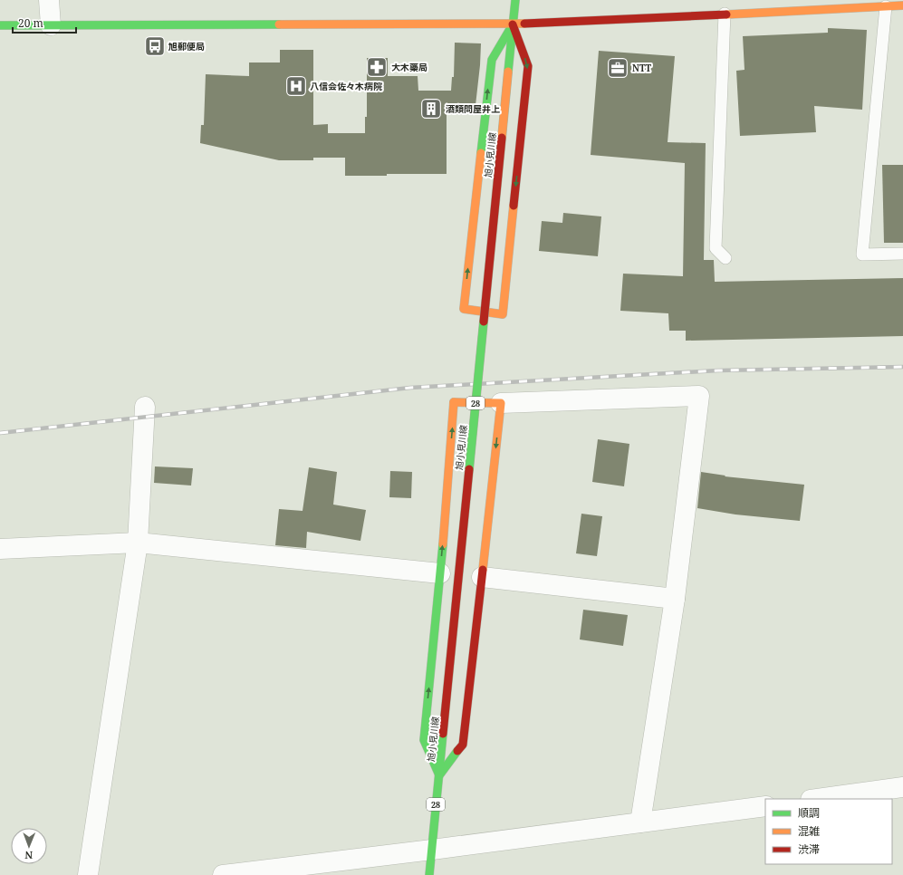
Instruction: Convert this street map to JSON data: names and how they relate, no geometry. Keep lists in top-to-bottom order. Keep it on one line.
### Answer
{"streets":{"main road":["旭小見川線","28"]},"places":{"bus stop":["旭郵便局"],"pharmacy":["大木藥局"],"office":["NTT"],"hospital":["八信会佐々木病院"],"building":["酒類問屋井上"]},"legend":["順調","混雑","渋滞"],"scale_bar":"20 m","north":"bottom"}
